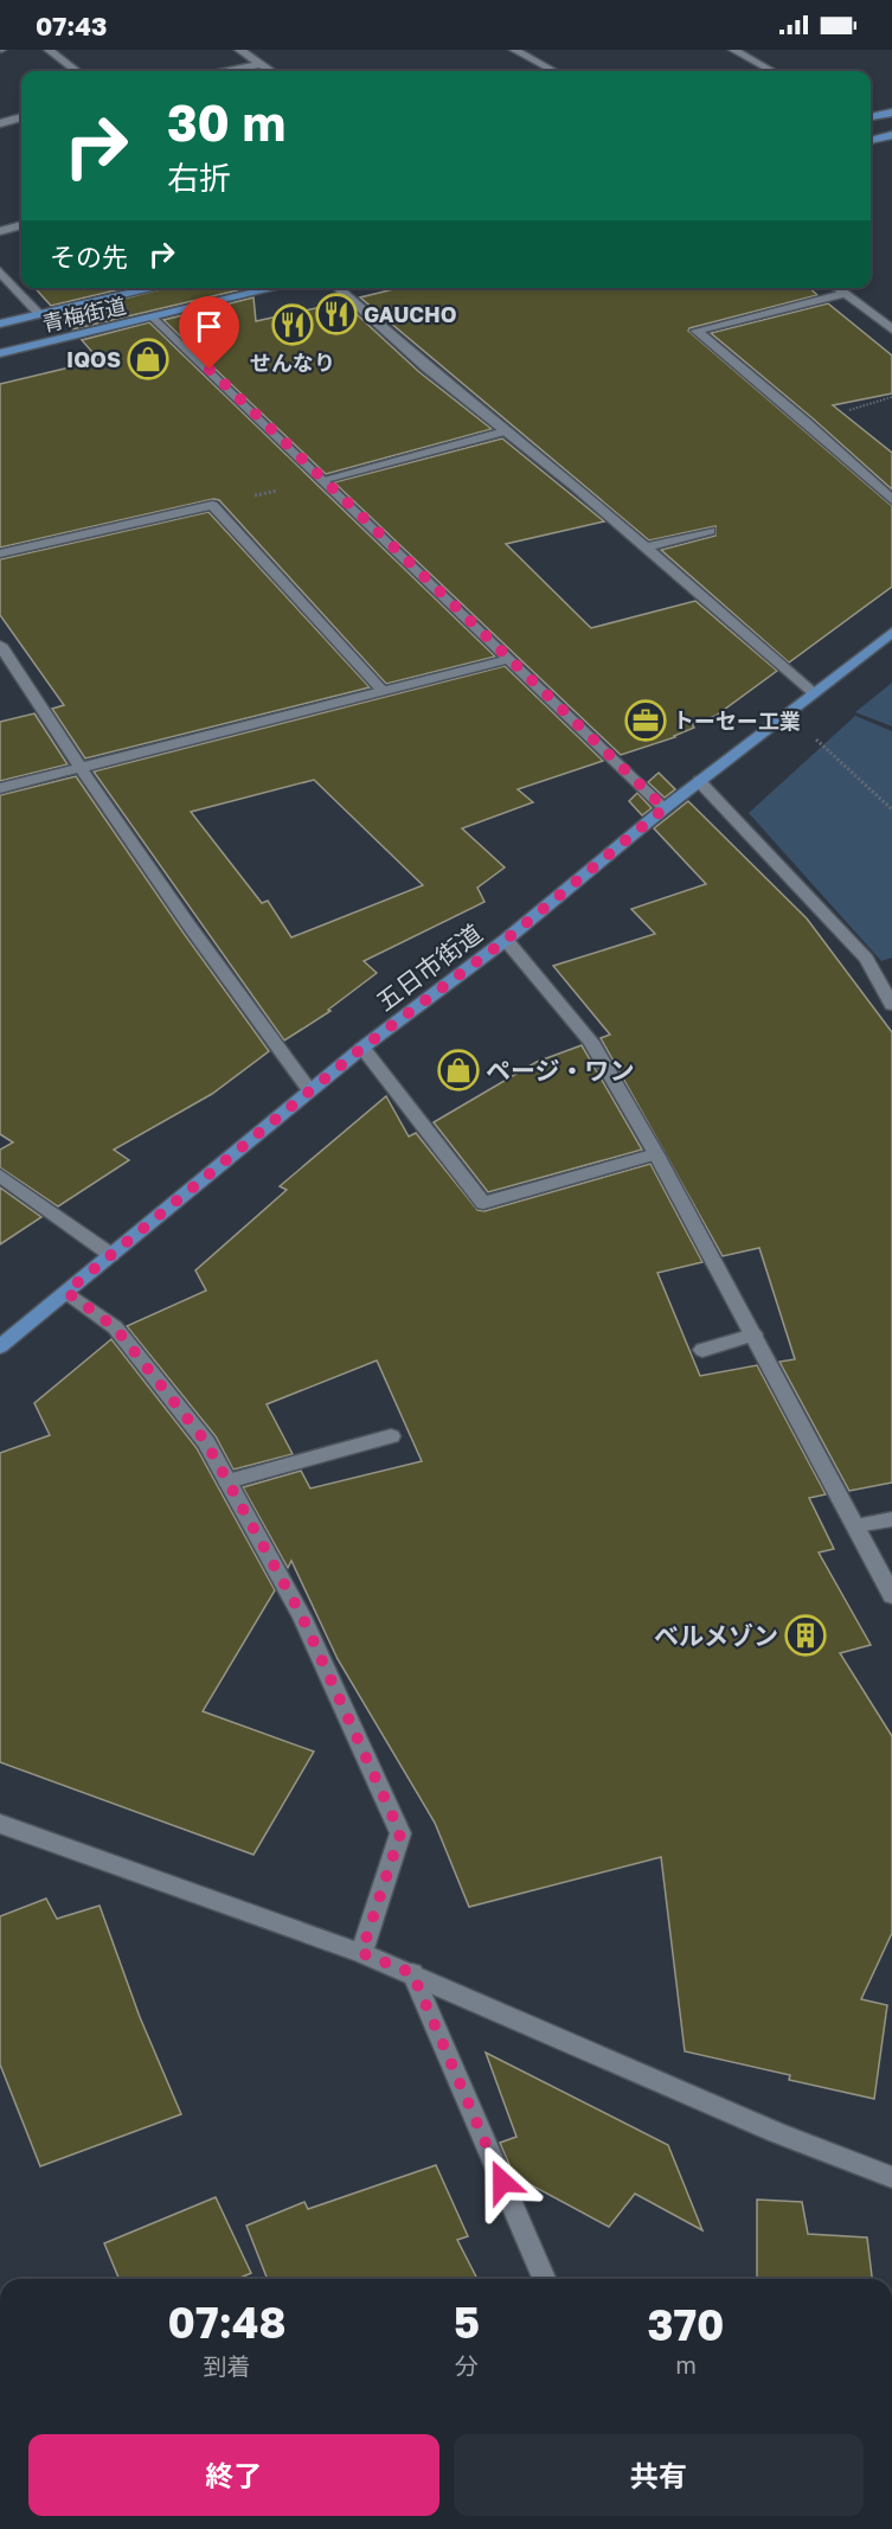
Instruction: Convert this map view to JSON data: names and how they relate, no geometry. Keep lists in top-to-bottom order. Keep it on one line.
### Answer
{"streets":{"main road":["青梅街道","五日市街道"]},"places":{"restaurant":["GAUCHO","せんなり"],"shop":["IQOS","ページ・ワン"],"office":["トーセー工業"],"building":["ベルメゾン"]},"page":{"status":"07:43","turn":["30 m","右折"],"then":"その先","eta":["07:48","到着","5","分","370","m"],"buttons":["終了","共有"]}}
